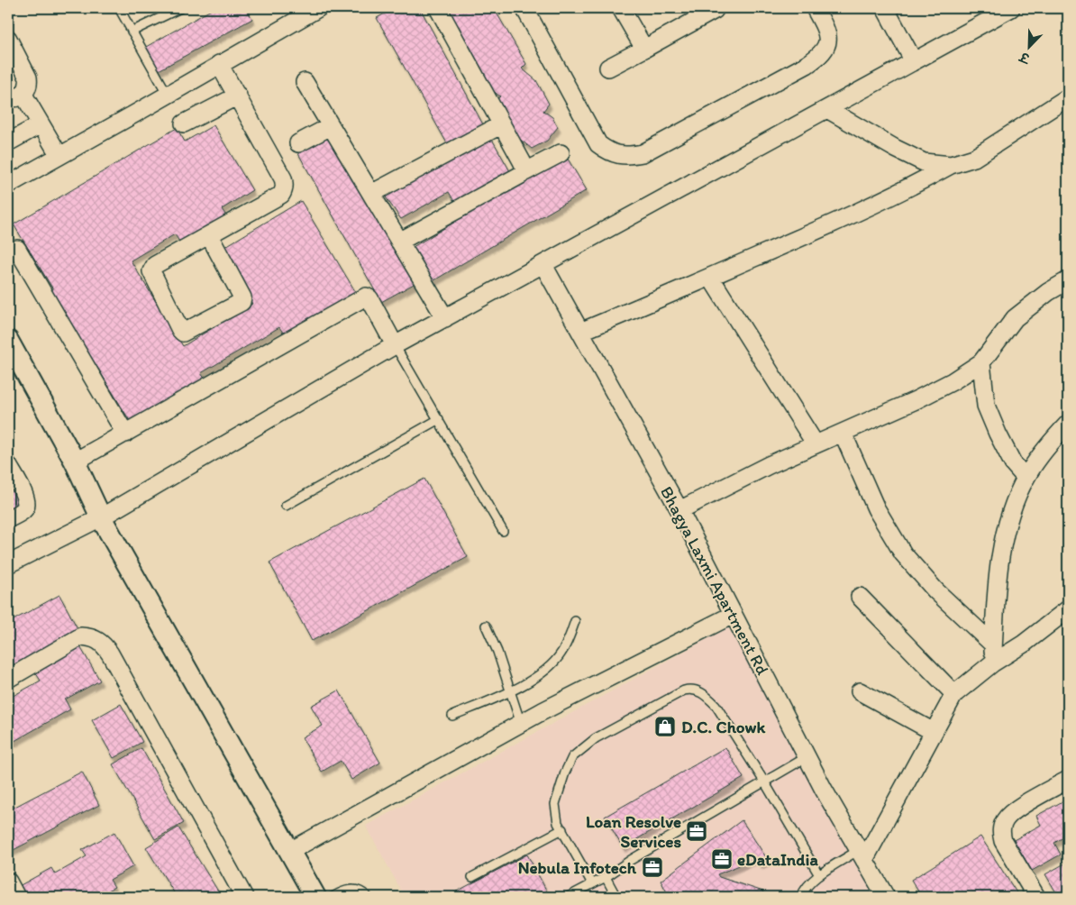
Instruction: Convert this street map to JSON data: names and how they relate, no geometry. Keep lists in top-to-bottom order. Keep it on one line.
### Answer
{"streets":{"street":["Bhagya Laxmi Apartment Rd"]},"places":{"shop":["D.C. Chowk"],"office":["Loan Resolve Services","eDataIndia","Nebula Infotech"]},"north":"bottom left"}
